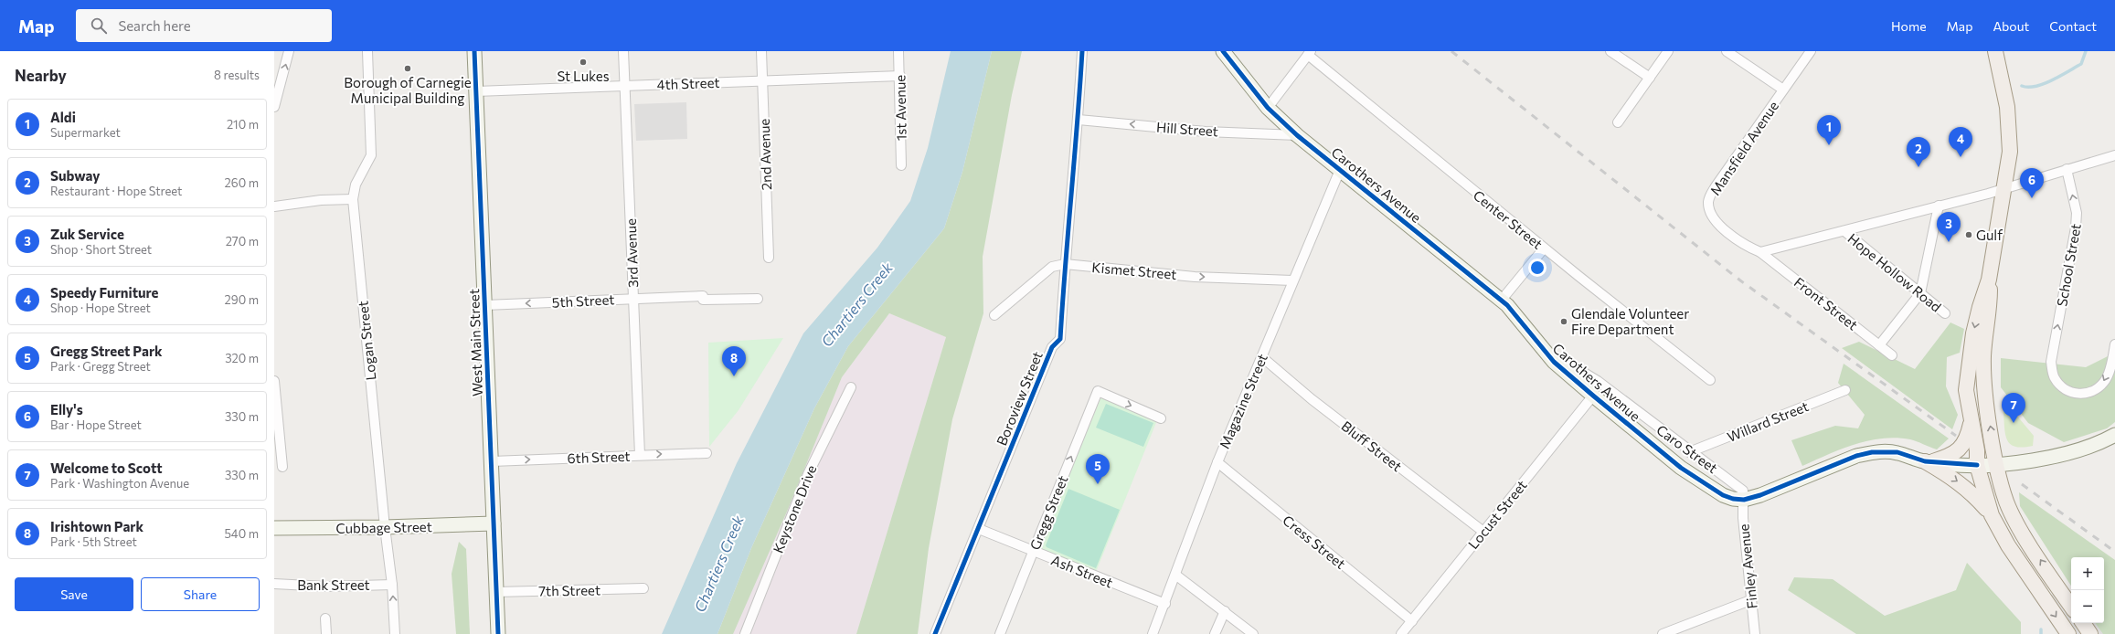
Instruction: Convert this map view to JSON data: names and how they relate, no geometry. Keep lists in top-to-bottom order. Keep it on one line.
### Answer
{"streets":{"street":["4th Street","1st Avenue","Hill Street","Mansfield Avenue","2nd Avenue","Carothers Avenue","Center Street","3rd Avenue","School Street","Kismet Street","Hope Hollow Road","5th Street","Front Street","Logan Street","West Main Street","Boroview Street","Magazine Street","Willard Street","Bluff Street","Caro Street","6th Street","Keystone Drive","Gregg Street","Locust Street","Cubbage Street","Cress Street","Finley Avenue","Ash Street","Bank Street","7th Street"]},"crossings":[["4th Street","1st Avenue"],["4th Street","2nd Avenue"],["4th Street","3rd Avenue"],["4th Street","West Main Street"],["Hill Street","Carothers Avenue"],["Hill Street","Boroview Street"],["Mansfield Avenue","Front Street"],["Carothers Avenue","Magazine Street"],["Carothers Avenue","Caro Street"],["Carothers Avenue","Locust Street"],["Carothers Avenue","Finley Avenue"],["3rd Avenue","5th Street"],["3rd Avenue","6th Street"],["Kismet Street","Boroview Street"],["Kismet Street","Magazine Street"],["5th Street","West Main Street"],["Logan Street","Cubbage Street"],["Logan Street","Bank Street"],["West Main Street","6th Street"],["West Main Street","Cubbage Street"],["West Main Street","7th Street"],["Boroview Street","Ash Street"],["Magazine Street","Bluff Street"],["Magazine Street","Cress Street"],["Magazine Street","Ash Street"],["Willard Street","Caro Street"],["Bluff Street","Locust Street"],["Caro Street","Finley Avenue"],["Gregg Street","Ash Street"],["Locust Street","Cress Street"]],"one_way":["Hill Street","Kismet Street","5th Street","6th Street"],"water":["Chartiers Creek"],"places":["St Lukes","Borough of Carnegie Municipal Building","Gulf","Glendale Volunteer Fire Department"],"page":{"header":"Map","search":"Search here","nav":["Home","Map","About","Contact"],"heading":["Nearby","8 results"],"list":[{"mark":"1","name":"Aldi","note":"Supermarket","value":"210 m"},{"mark":"2","name":"Subway","note":"Restaurant · Hope Street","value":"260 m"},{"mark":"3","name":"Zuk Service","note":"Shop · Short Street","value":"270 m"},{"mark":"4","name":"Speedy Furniture","note":"Shop · Hope Street","value":"290 m"},{"mark":"5","name":"Gregg Street Park","note":"Park · Gregg Street","value":"320 m"},{"mark":"6","name":"Elly's","note":"Bar · Hope Street","value":"330 m"},{"mark":"7","name":"Welcome to Scott","note":"Park · Washington Avenue","value":"330 m"},{"mark":"8","name":"Irishtown Park","note":"Park · 5th Street","value":"540 m"}],"pins":["1","4","2","6","3","8","7","5"],"map_buttons":["+","−"],"buttons":["Save","Share"]}}
